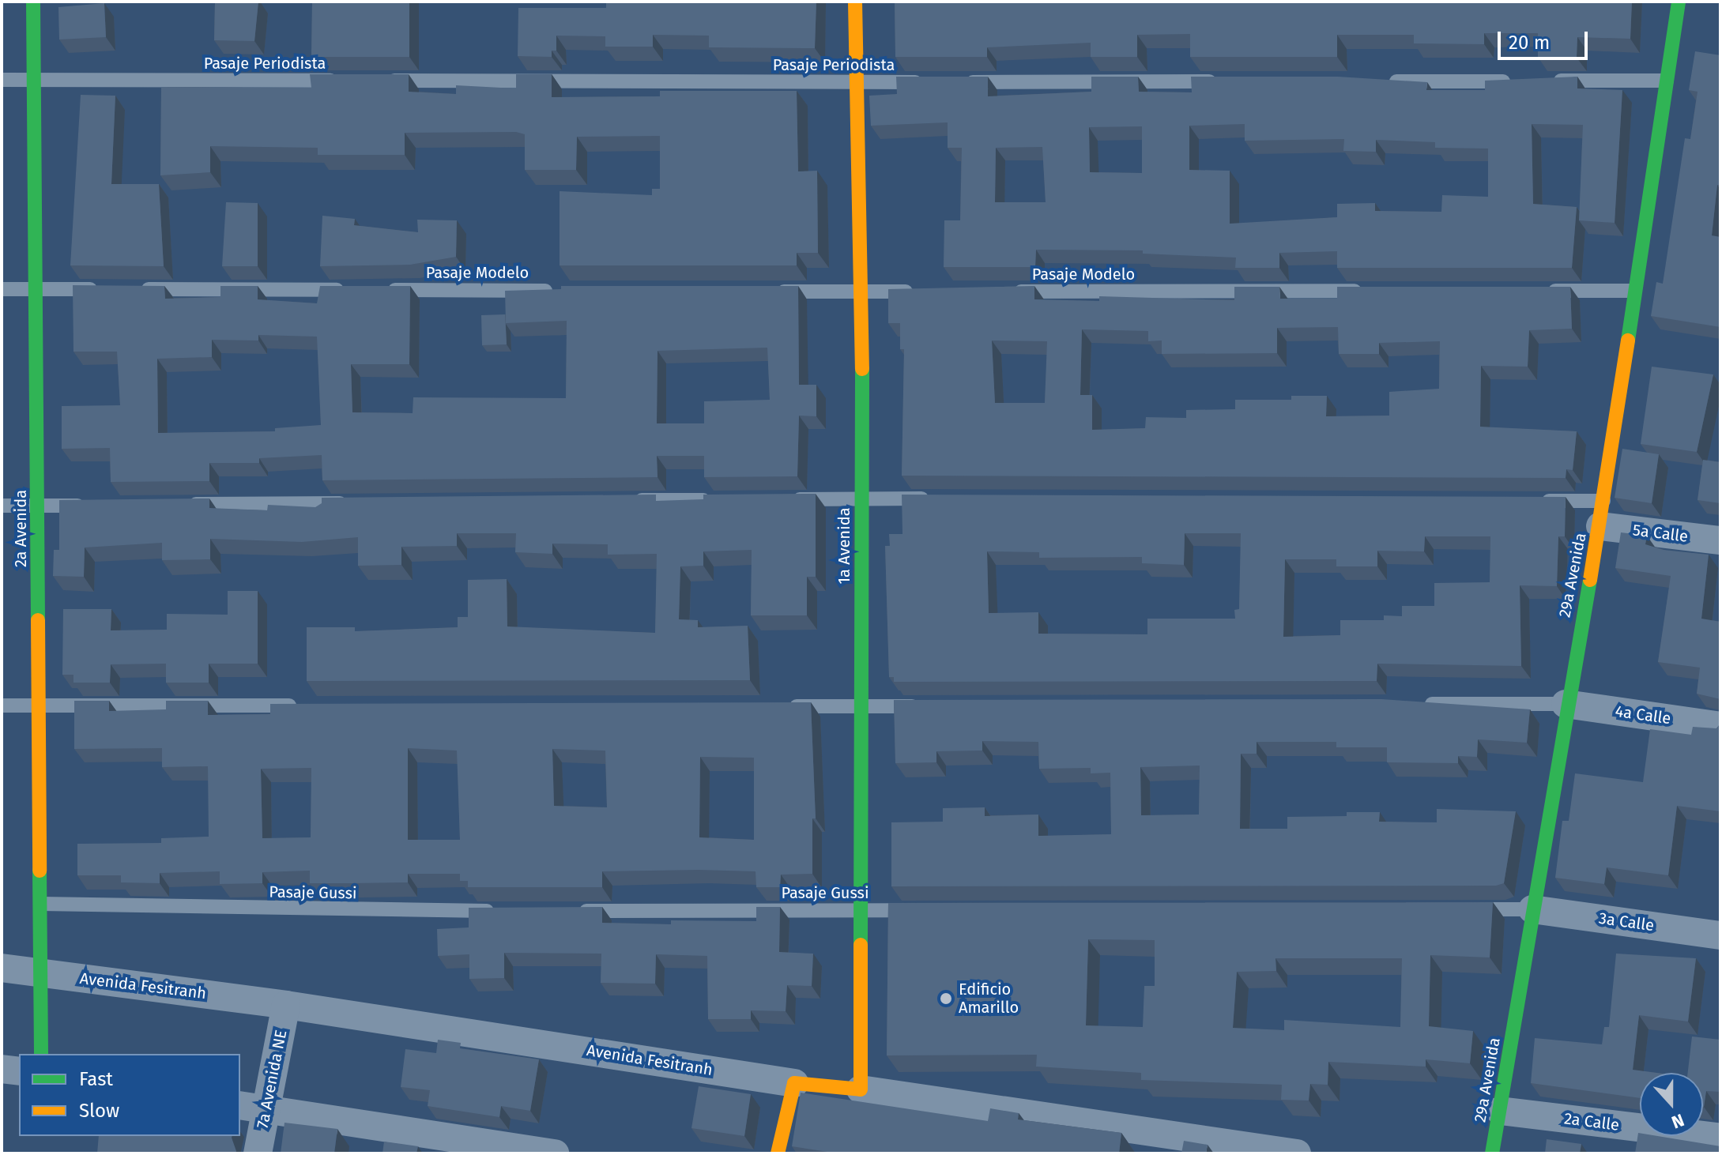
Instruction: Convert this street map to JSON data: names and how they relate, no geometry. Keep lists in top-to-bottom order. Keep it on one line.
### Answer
{"streets":{"street":["2a Avenida","5a Calle","1a Avenida","29a Avenida","4a Calle","3a Calle","Avenida Fesitranh","7a Avenida NE","2a Calle"],"lane":["Pasaje Periodista","Pasaje Modelo","Pasaje Gussi"]},"crossings":[["Pasaje Periodista","2a Avenida"],["Pasaje Periodista","1a Avenida"],["2a Avenida","Pasaje Gussi"],["2a Avenida","Avenida Fesitranh"],["5a Calle","29a Avenida"],["1a Avenida","Pasaje Gussi"],["1a Avenida","Avenida Fesitranh"],["29a Avenida","4a Calle"],["29a Avenida","3a Calle"],["29a Avenida","2a Calle"],["Avenida Fesitranh","7a Avenida NE"]],"places":["Edificio Amarillo"],"legend":["Fast","Slow"],"scale_bar":"20 m","north":"bottom"}
